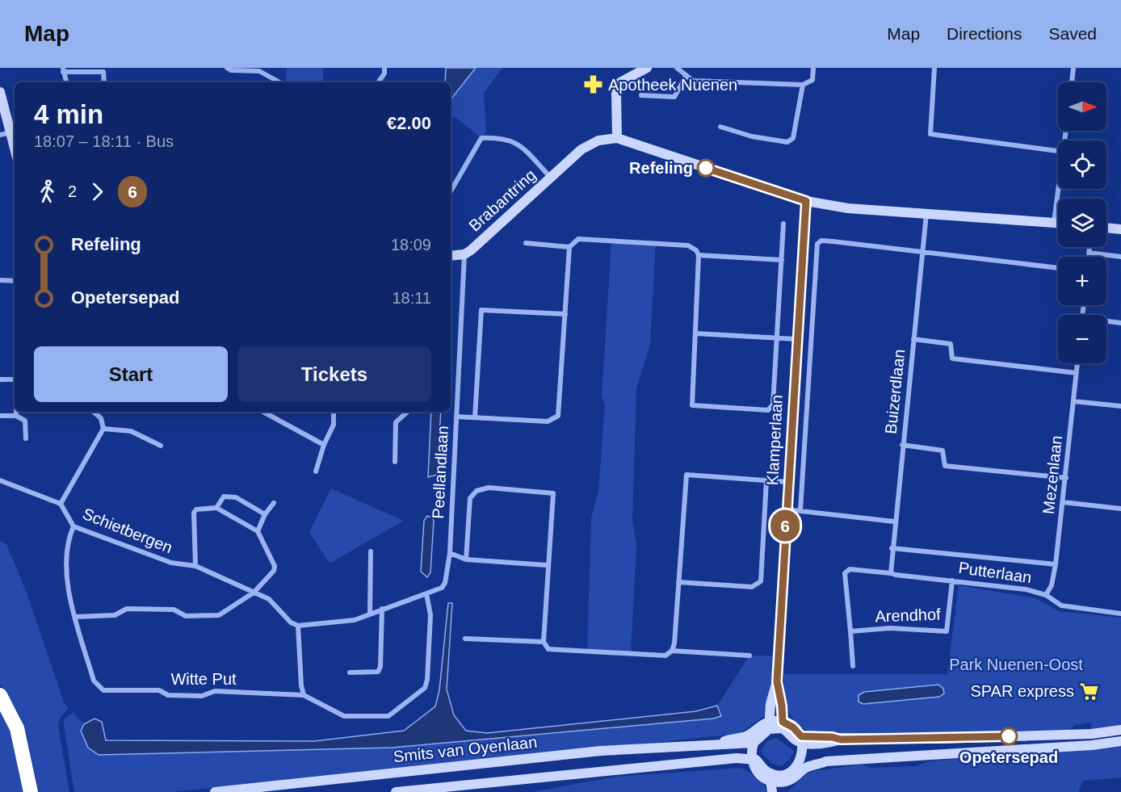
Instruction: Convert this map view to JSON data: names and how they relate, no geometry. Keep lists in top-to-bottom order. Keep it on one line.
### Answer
{"streets":{"main road":["Brabantring","Klamperlaan","Smits van Oyenlaan"],"street":["Buizerdlaan","Peellandlaan","Mezenlaan","Schietbergen","Putterlaan","Arendhof","Witte Put"]},"crossings":[["Brabantring","Peellandlaan"],["Buizerdlaan","Klamperlaan"],["Buizerdlaan","Putterlaan"],["Peellandlaan","Witte Put"],["Mezenlaan","Putterlaan"],["Putterlaan","Arendhof"]],"parks":["Park Nuenen-Oost"],"places":{"pharmacy":["Apotheek Nuenen"],"other":["Refeling","Opetersepad"],"supermarket":["SPAR express"]},"lines":["bus line 6"],"north":"right","page":{"header":"Map","nav":["Map","Directions","Saved"],"on_map":"6","map_buttons":["+","−"],"heading":["4 min","18:07 – 18:11 · Bus","€2.00"],"legs":["2","6"],"list":[{"name":"Refeling","value":"18:09"},{"name":"Opetersepad","value":"18:11"}],"buttons":["Start","Tickets"]}}
